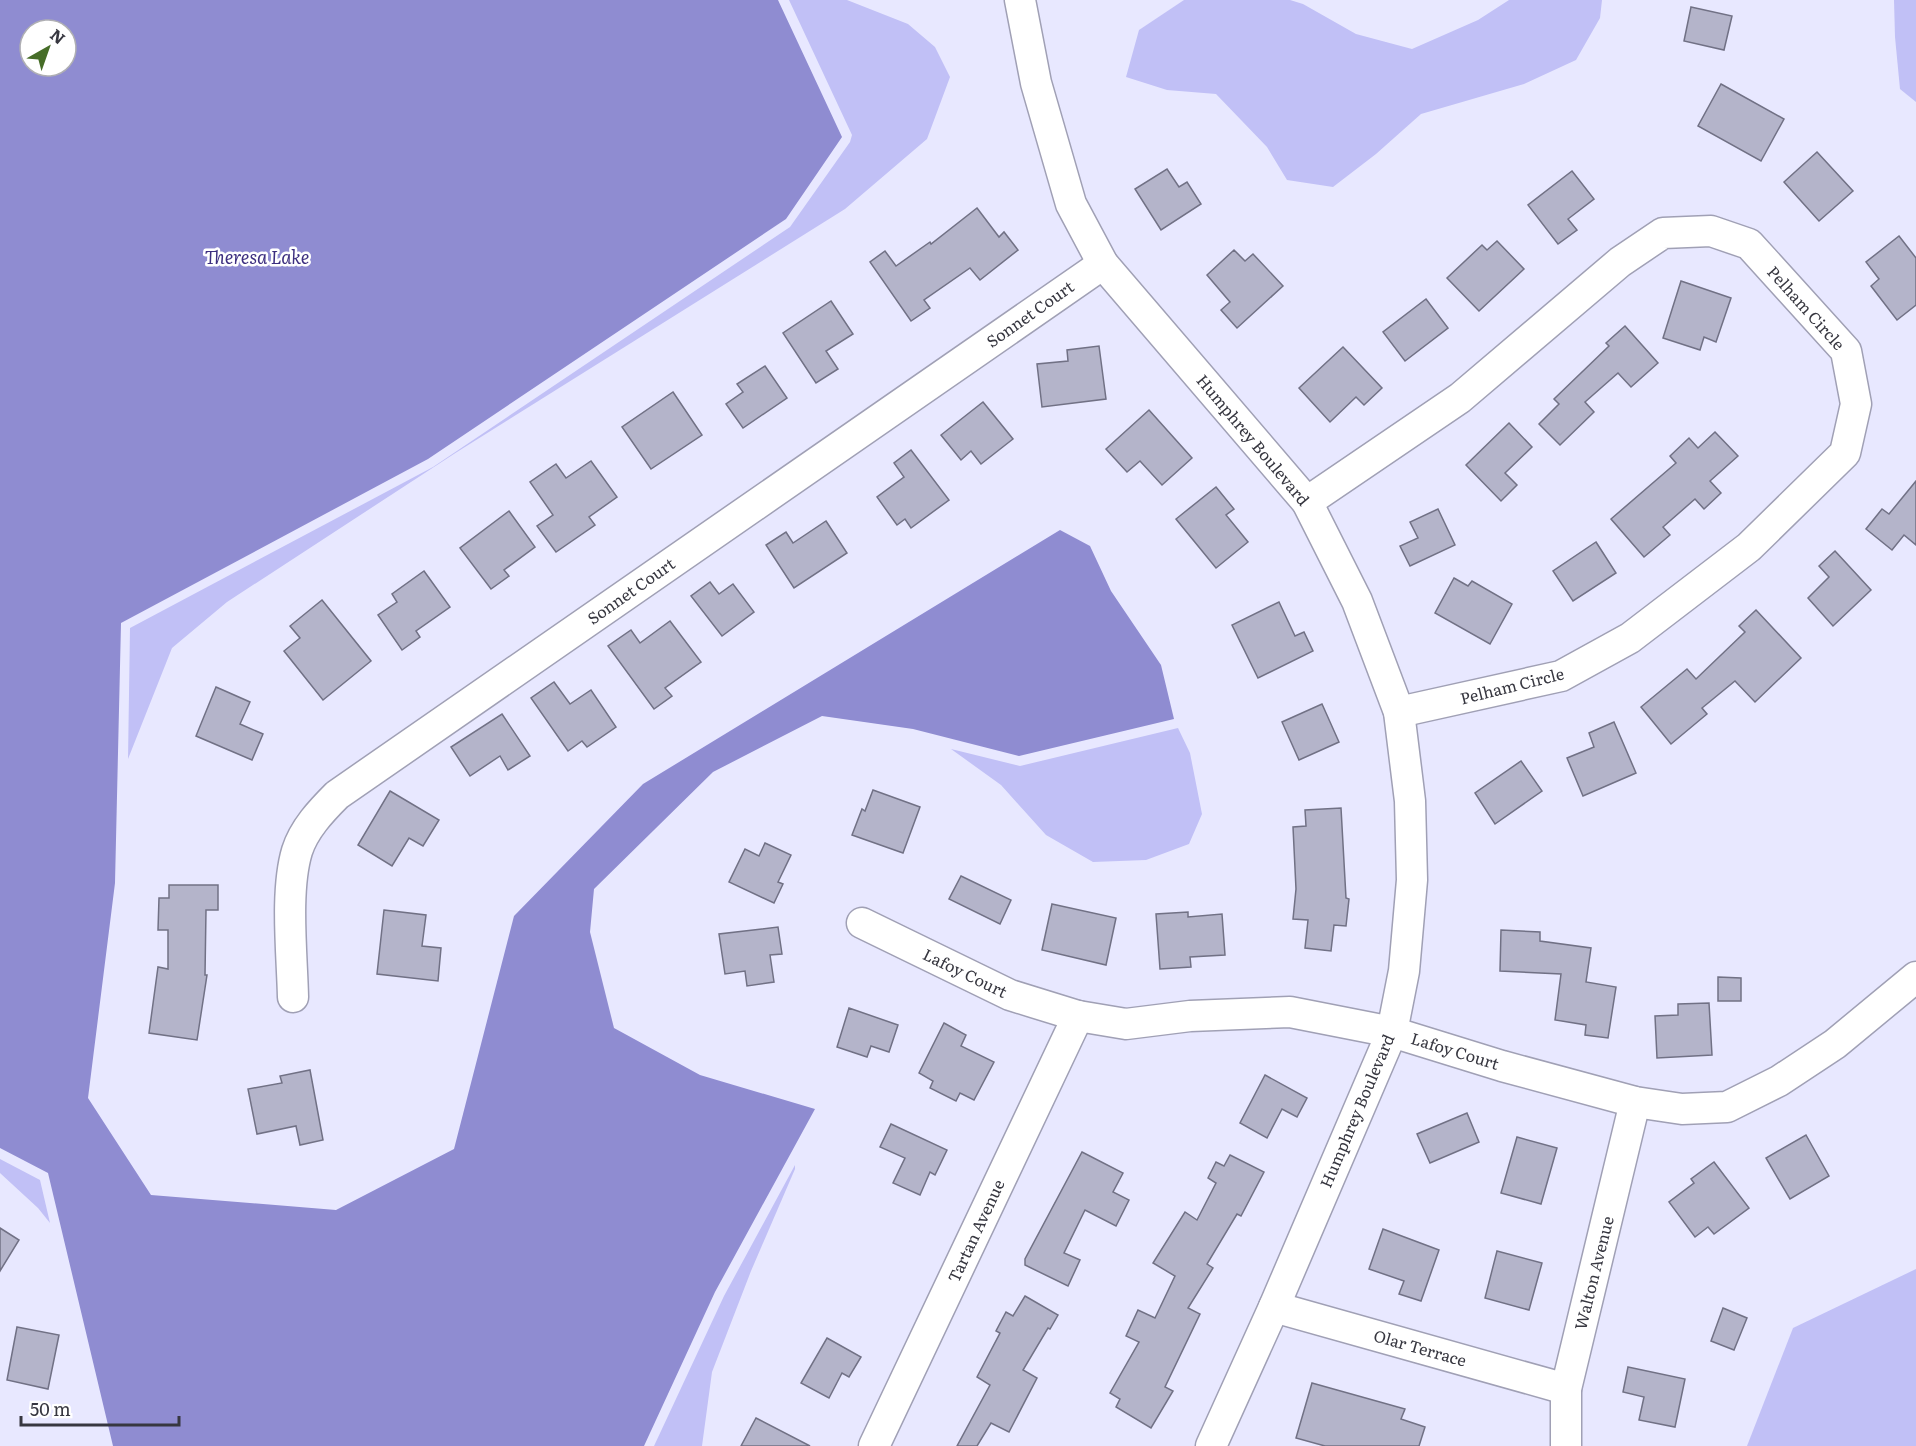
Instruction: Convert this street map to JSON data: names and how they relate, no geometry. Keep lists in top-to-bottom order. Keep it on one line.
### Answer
{"streets":{"street":["Pelham Circle","Sonnet Court","Humphrey Boulevard","Lafoy Court","Tartan Avenue","Walton Avenue","Olar Terrace"]},"crossings":[["Pelham Circle","Humphrey Boulevard"],["Sonnet Court","Humphrey Boulevard"],["Humphrey Boulevard","Lafoy Court"],["Humphrey Boulevard","Olar Terrace"],["Lafoy Court","Tartan Avenue"],["Lafoy Court","Walton Avenue"],["Walton Avenue","Olar Terrace"]],"water":["Theresa Lake"],"scale_bar":"50 m","north":"top right"}
